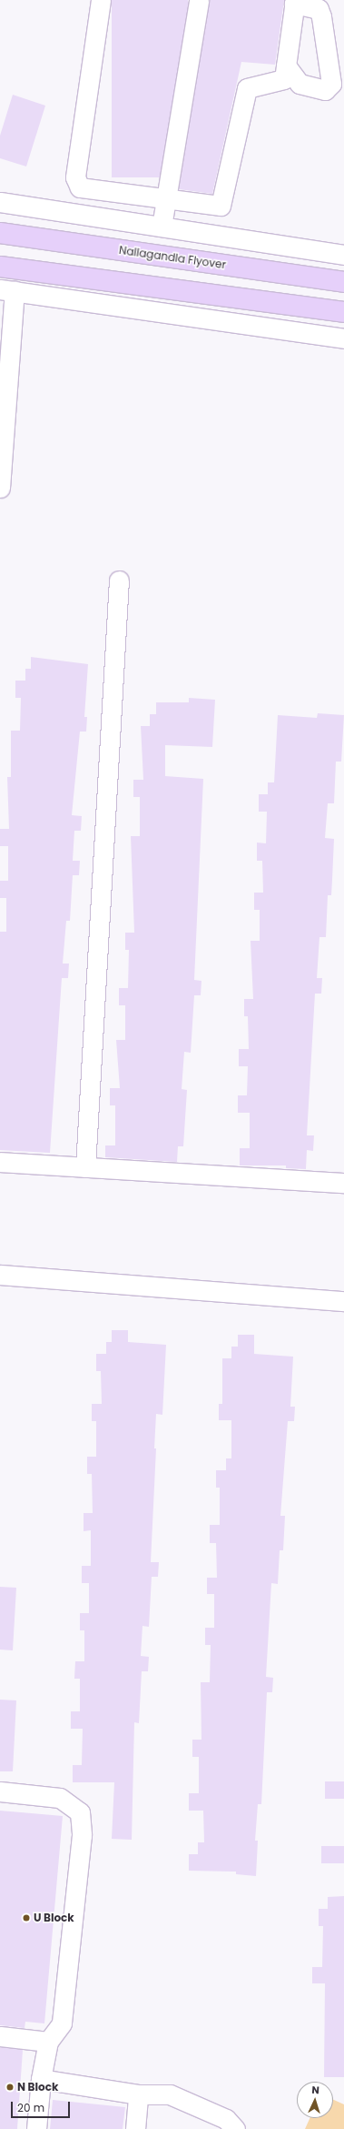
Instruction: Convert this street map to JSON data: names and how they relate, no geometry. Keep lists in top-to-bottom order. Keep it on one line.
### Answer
{"streets":{"main road":["Nallagandla Flyover"]},"places":["U Block","N Block"],"scale_bar":"20 m","north":"top"}
